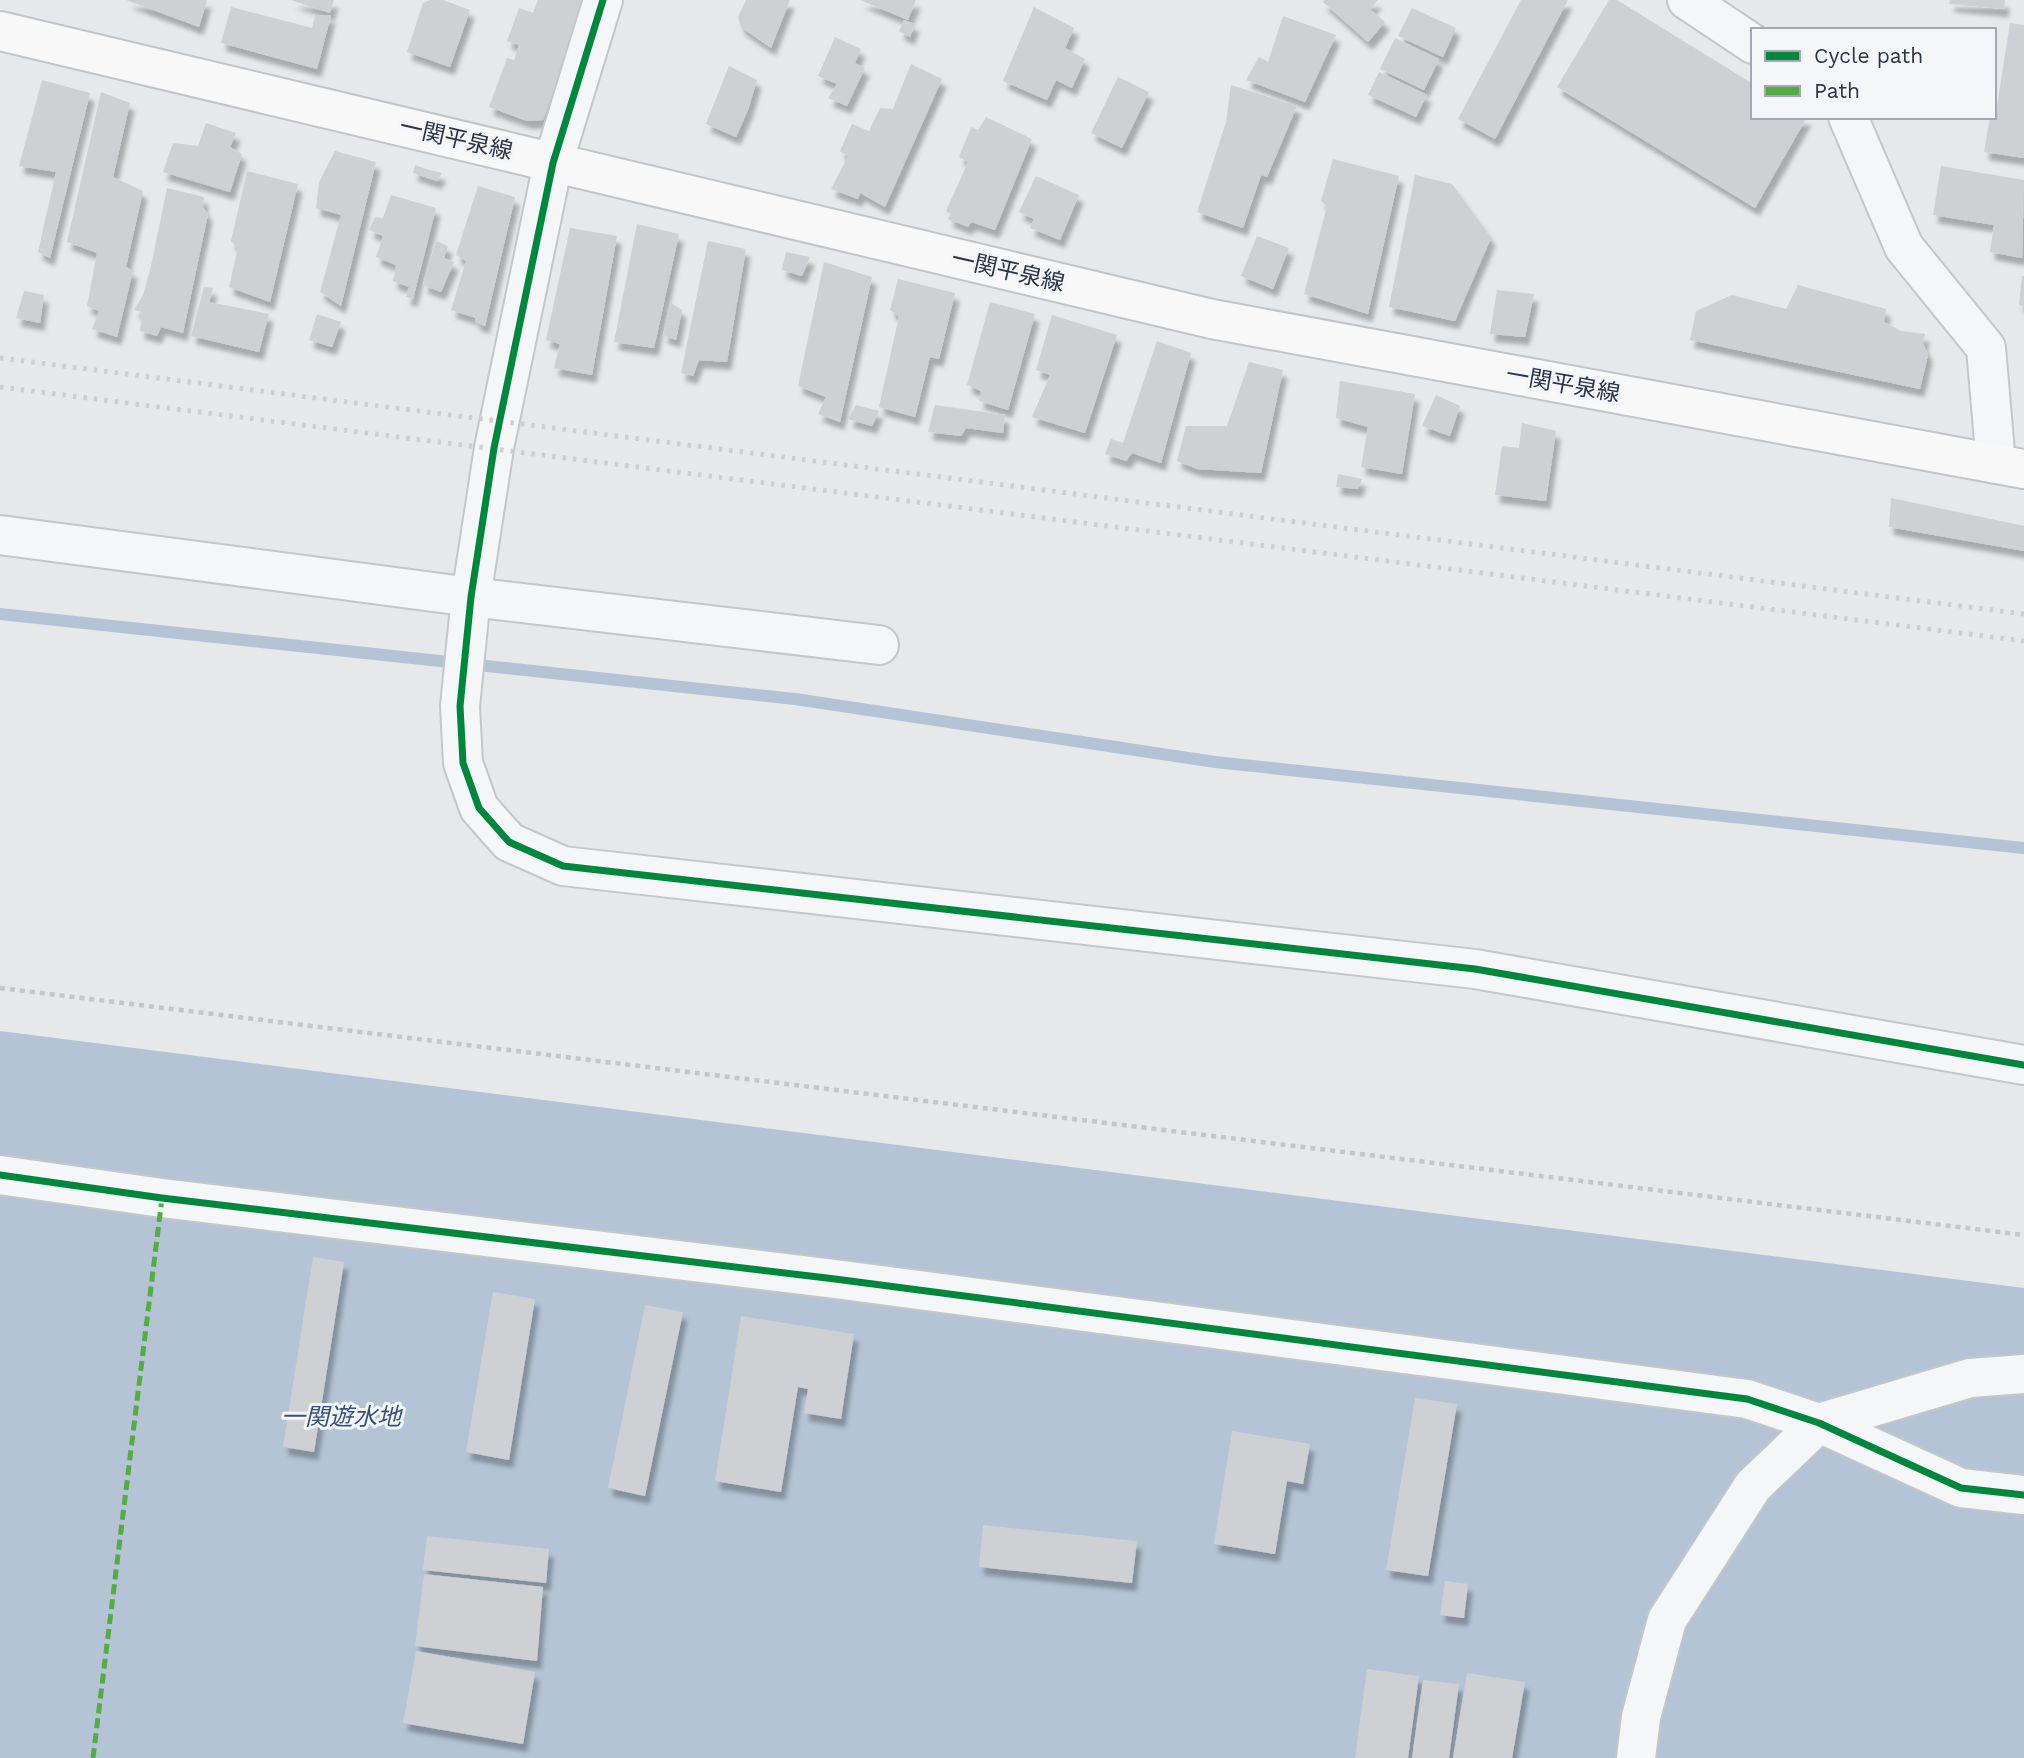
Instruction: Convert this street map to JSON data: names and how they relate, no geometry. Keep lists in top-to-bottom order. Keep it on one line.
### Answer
{"streets":{"main road":["一関平泉線"]},"water":["一関遊水地"],"legend":["Cycle path","Path"]}
